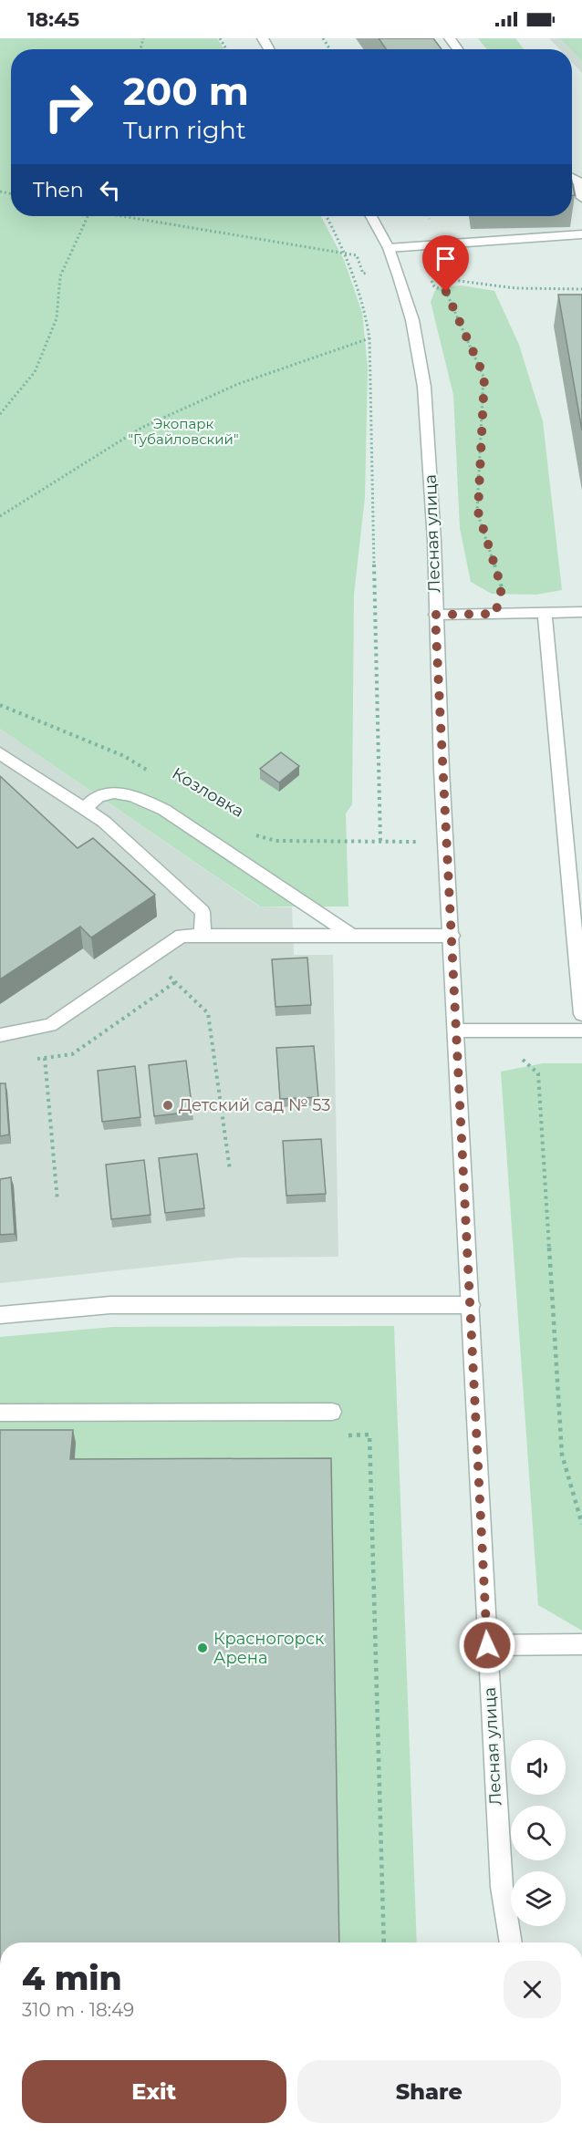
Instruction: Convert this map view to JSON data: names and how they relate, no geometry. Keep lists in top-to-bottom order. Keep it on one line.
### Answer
{"streets":{"street":["Лесная улица"],"path":["Козловка"]},"parks":["Экопарк \"Губайловский\""],"places":["Детский сад № 53","Красногорск Арена"],"page":{"status":"18:45","turn":["200 m","Turn right"],"then":"Then","heading":["4 min","310 m · 18:49"],"buttons":["Exit","Share"]}}
